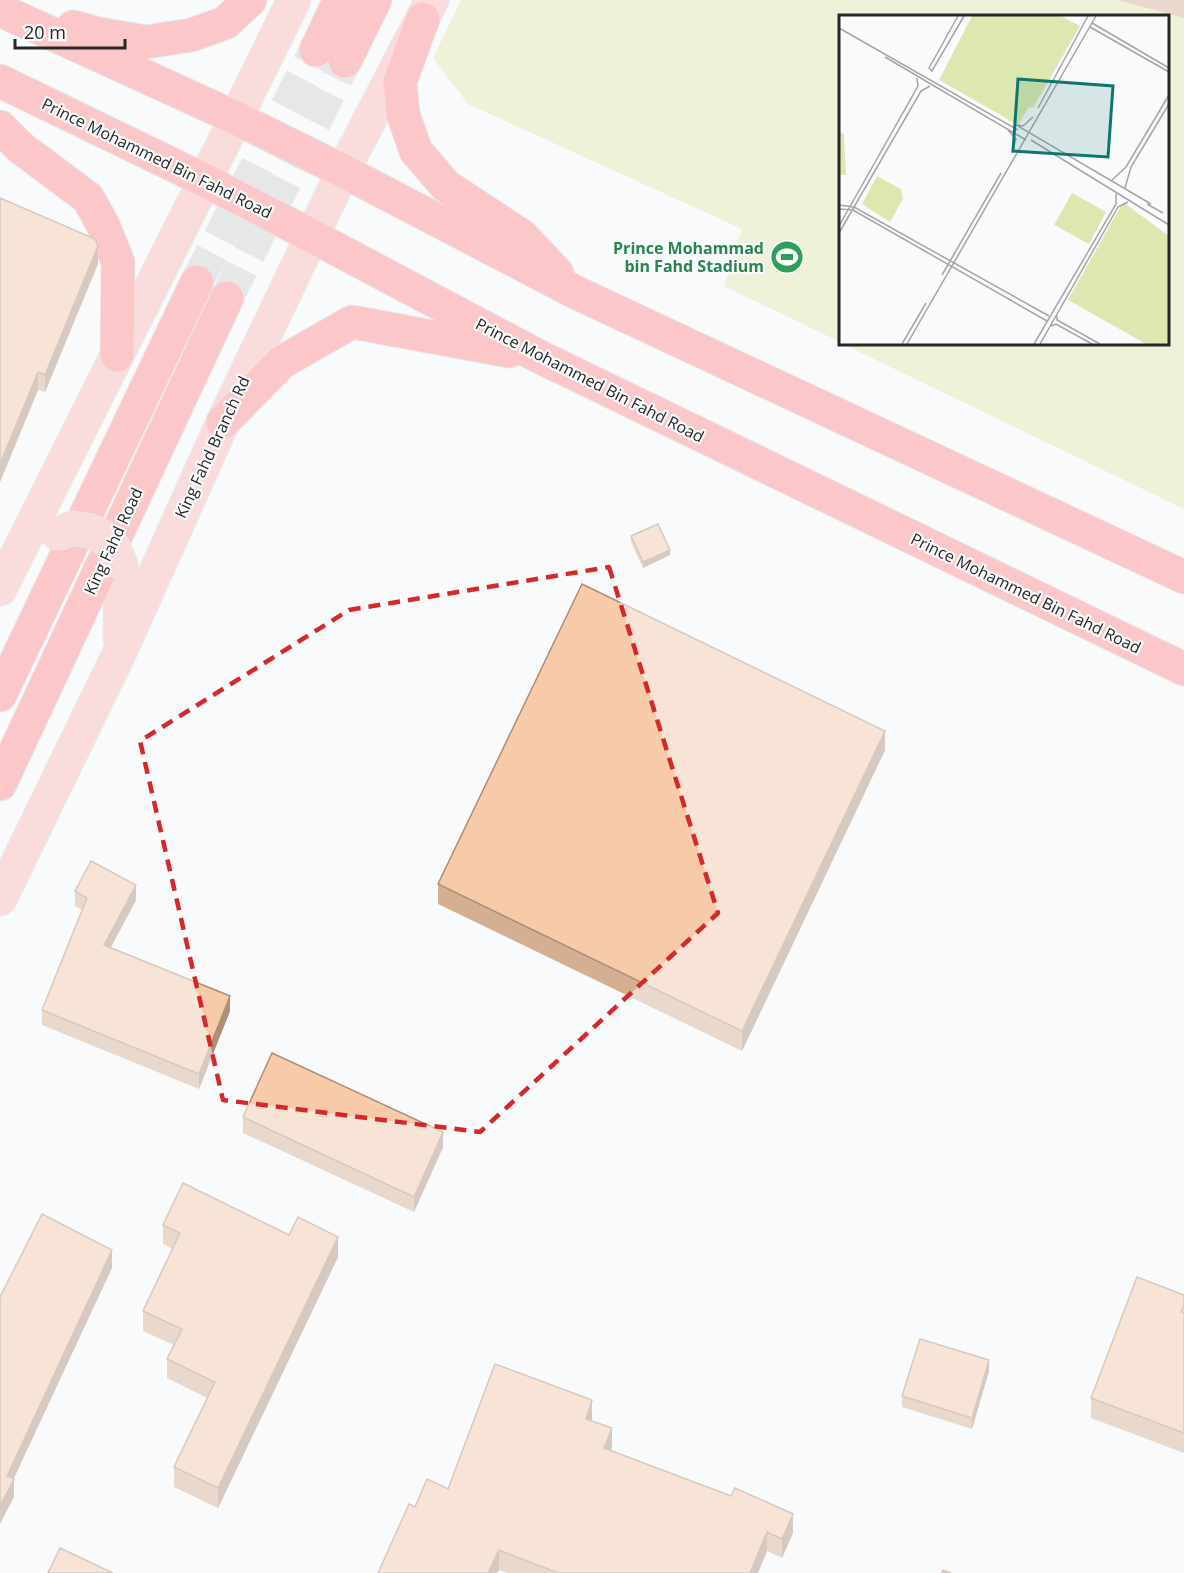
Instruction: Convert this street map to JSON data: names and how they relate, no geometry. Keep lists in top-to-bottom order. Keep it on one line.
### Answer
{"streets":{"highway":["Prince Mohammed Bin Fahd Road","King Fahd Road"],"main road":["King Fahd Branch Rd"]},"crossings":[["Prince Mohammed Bin Fahd Road","King Fahd Branch Rd"]],"places":{"sports":["Prince Mohammad bin Fahd Stadium"]},"scale_bar":"20 m"}
